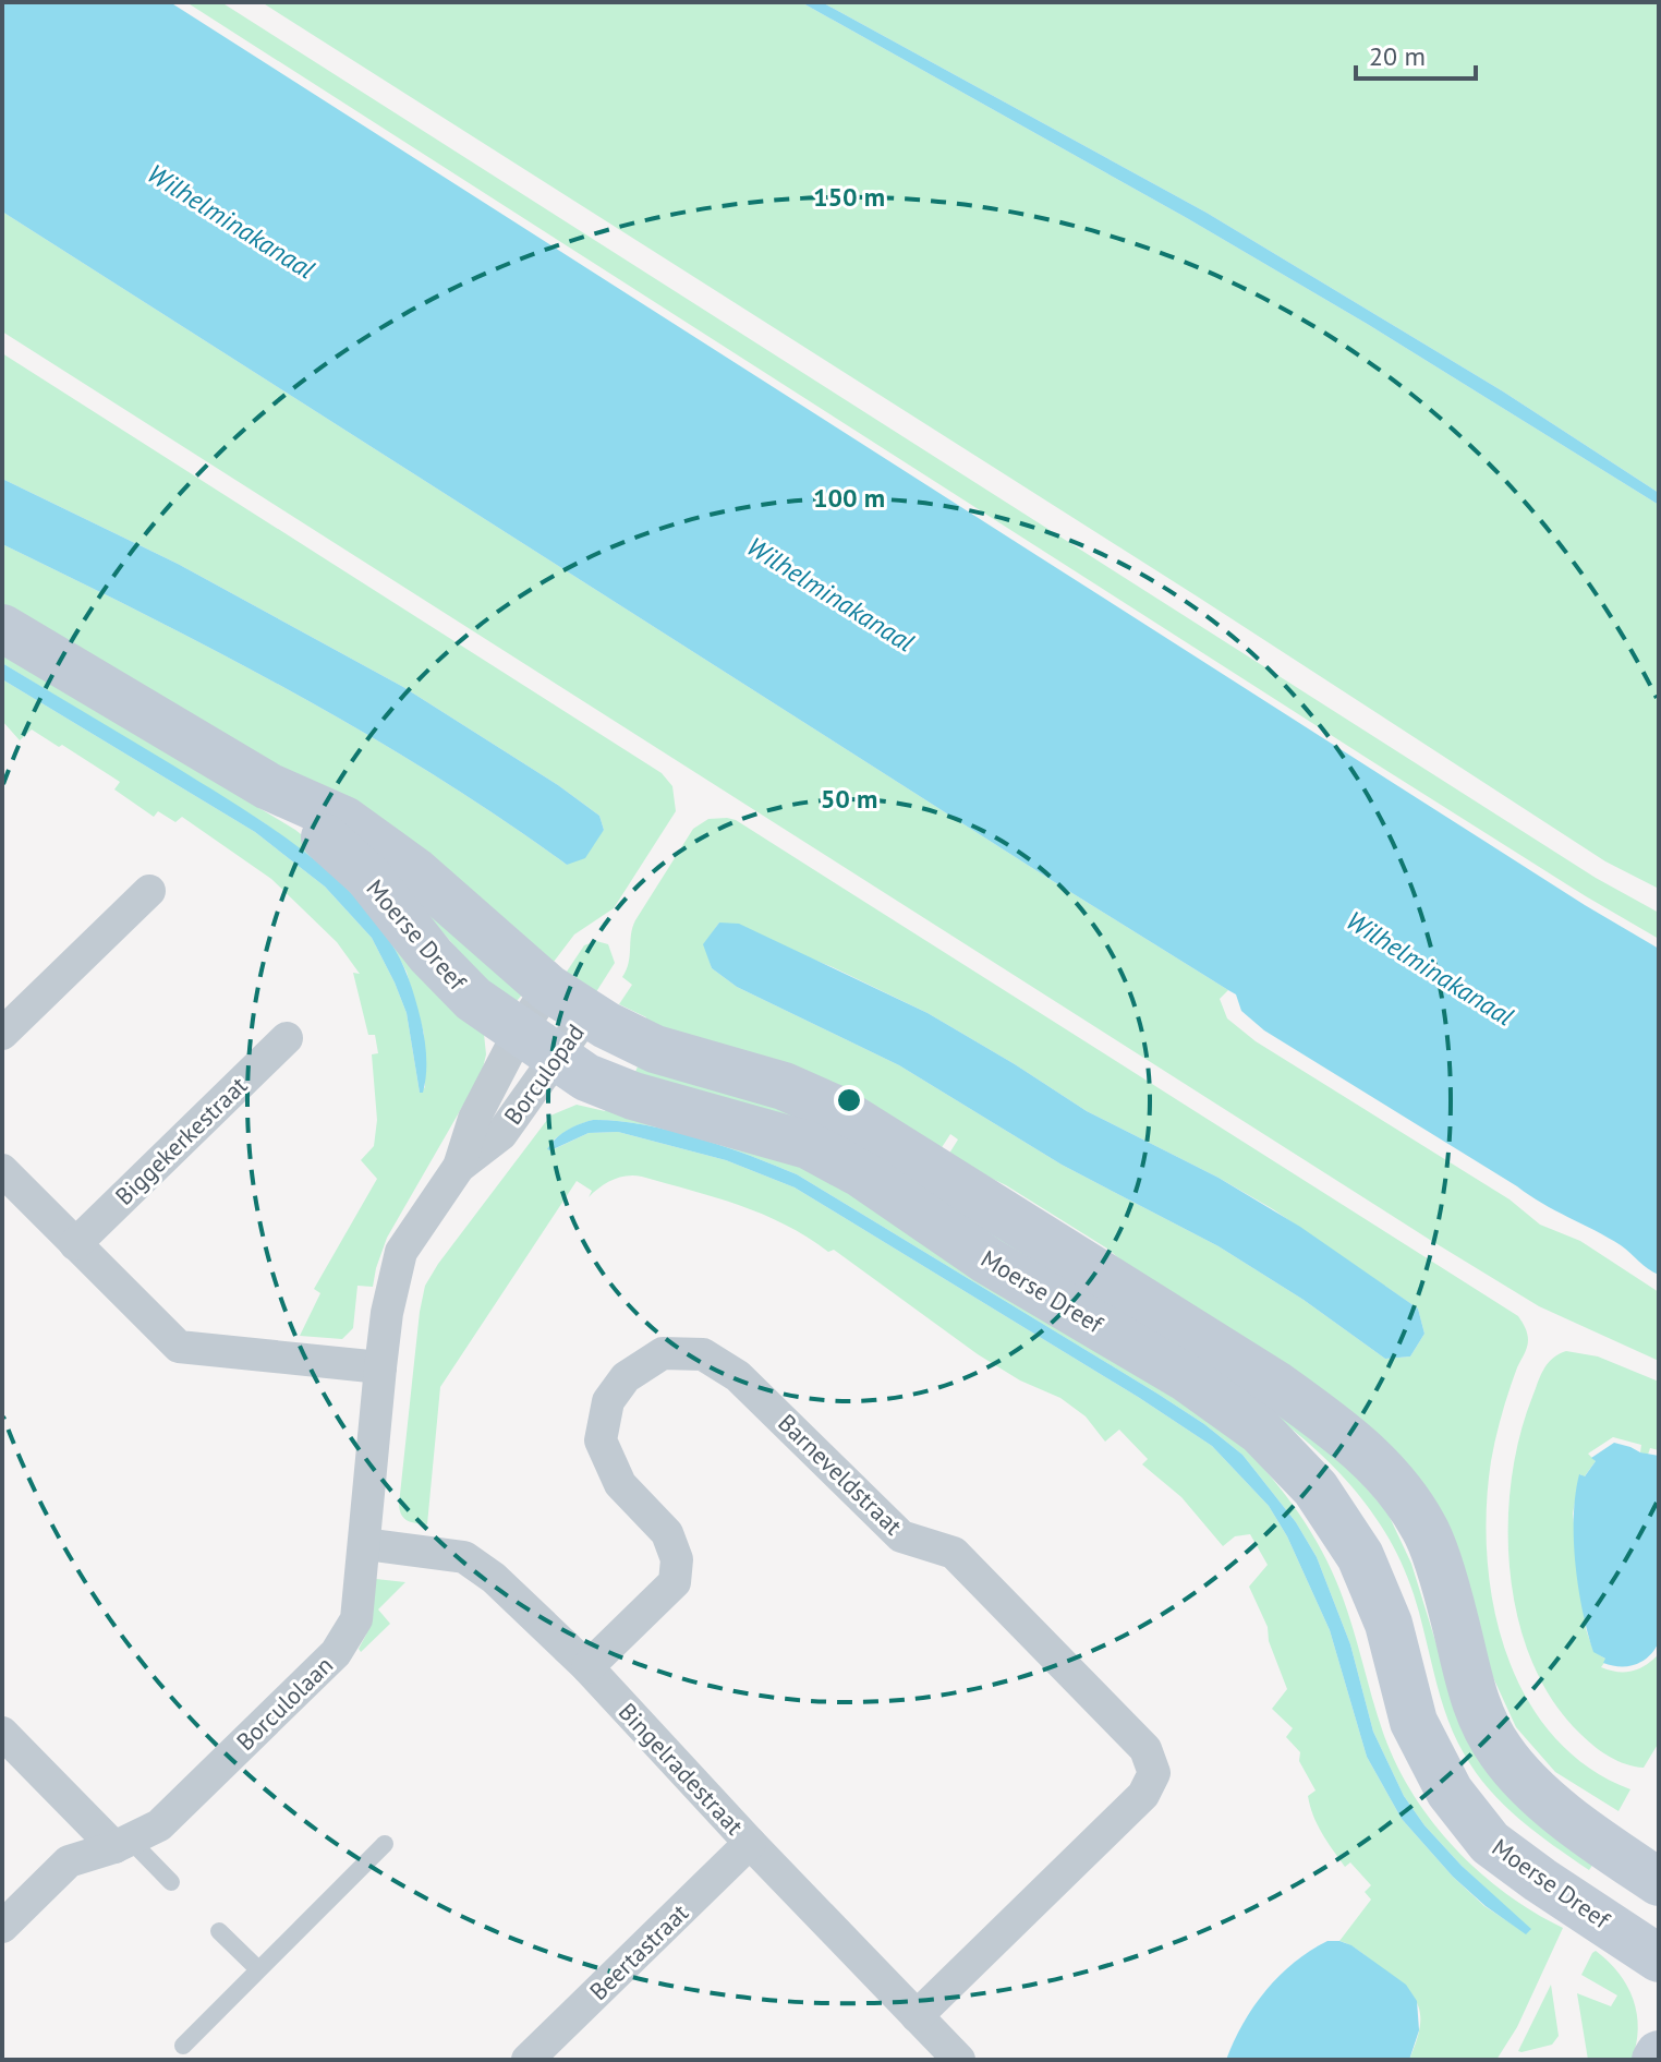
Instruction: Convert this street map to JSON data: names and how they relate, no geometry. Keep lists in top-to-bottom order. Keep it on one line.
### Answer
{"streets":{"street":["Moerse Dreef","Borculopad","Biggekerkestraat","Barneveldstraat","Borculolaan","Bingelradestraat","Beertastraat"]},"crossings":[["Moerse Dreef","Borculopad"],["Borculopad","Borculolaan"],["Barneveldstraat","Bingelradestraat"],["Borculolaan","Bingelradestraat"],["Bingelradestraat","Beertastraat"]],"water":["Wilhelminakanaal"],"scale_bar":"20 m","rings":["150 m","100 m","50 m"]}
